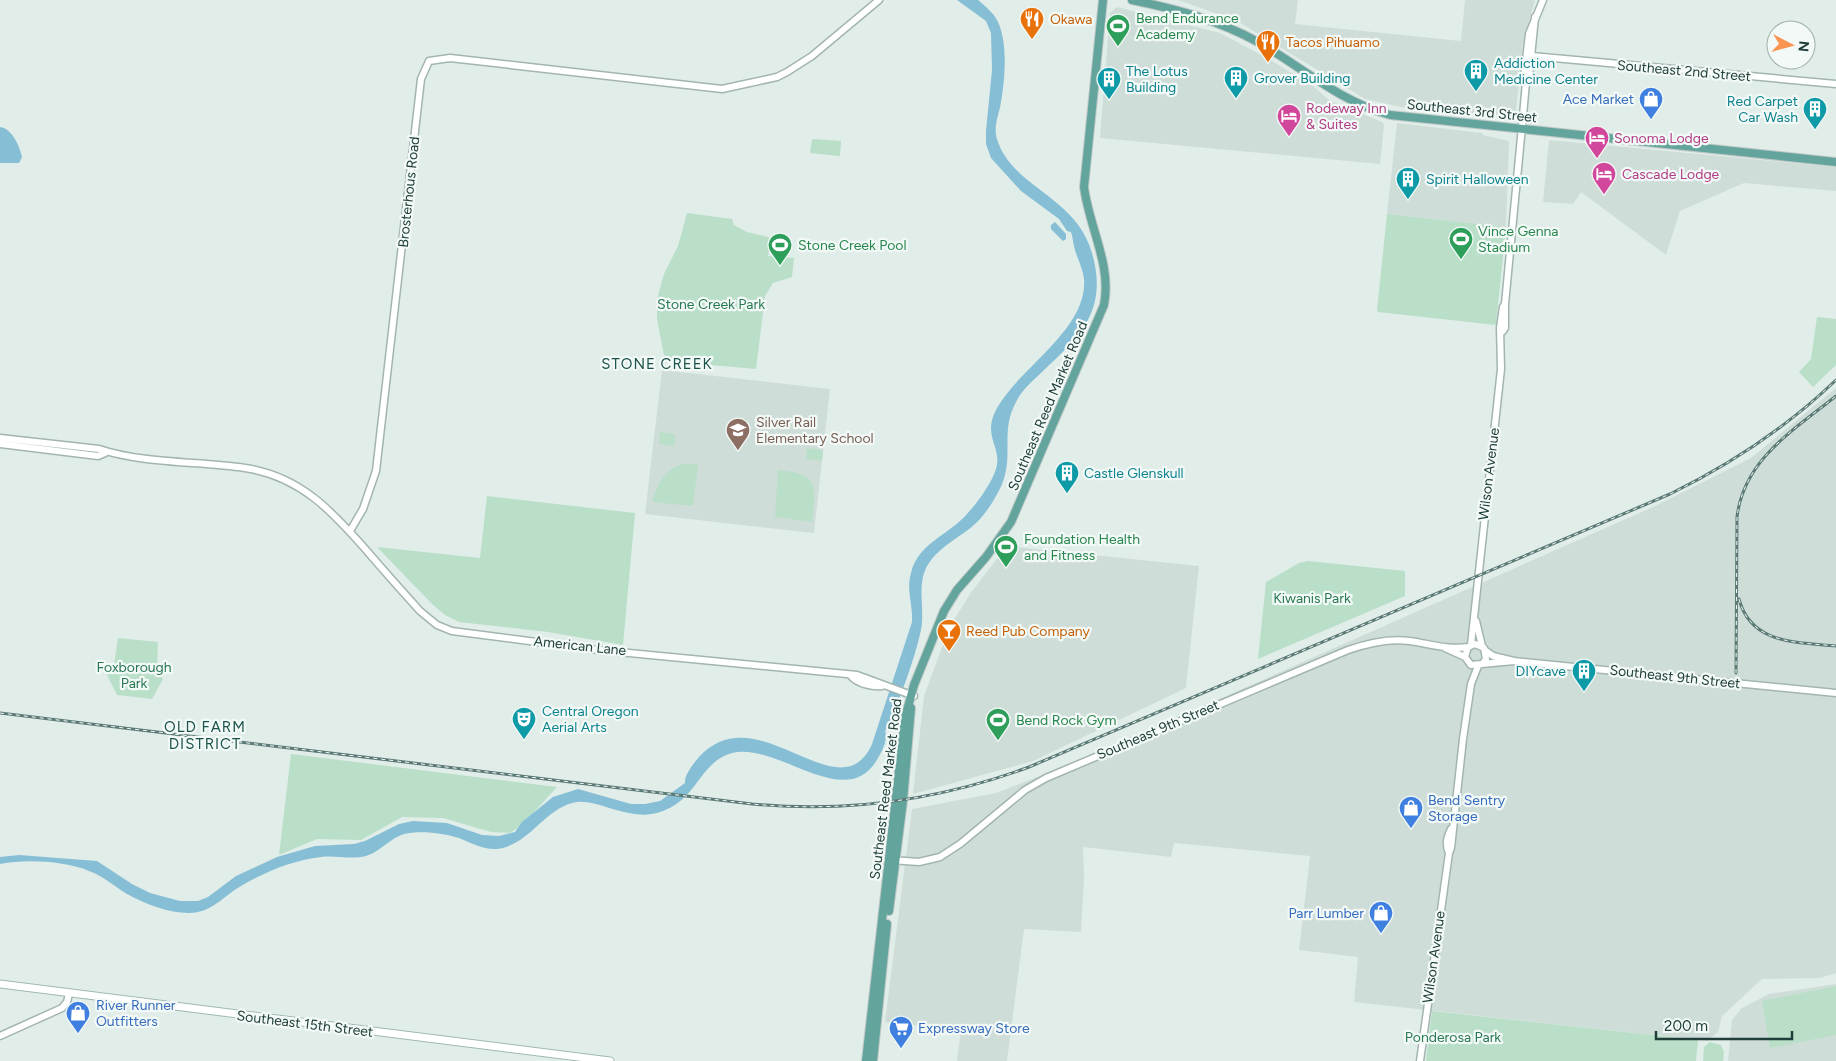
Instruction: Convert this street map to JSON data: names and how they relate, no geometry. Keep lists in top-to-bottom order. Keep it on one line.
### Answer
{"streets":{"main road":["Southeast 3rd Street","Southeast Reed Market Road","Southeast 15th Street"],"street":["Southeast 2nd Street","Brosterhous Road","Wilson Avenue","American Lane","Southeast 9th Street"]},"crossings":[["Southeast 2nd Street","Wilson Avenue"],["Southeast 3rd Street","Wilson Avenue"],["Brosterhous Road","American Lane"],["Southeast Reed Market Road","American Lane"],["Southeast Reed Market Road","Southeast 9th Street"],["Wilson Avenue","Southeast 9th Street"]],"districts":["STONE CREEK","OLD FARM DISTRICT"],"parks":["Stone Creek Park","Kiwanis Park","Foxborough Park","Ponderosa Park"],"places":{"restaurant":["Okawa","Tacos Pihuamo"],"sports":["Bend Endurance Academy","Vince Genna Stadium","Stone Creek Pool","Foundation Health and Fitness","Bend Rock Gym"],"building":["Addiction Medicine Center","Grover Building","The Lotus Building","Red Carpet Car Wash","Spirit Halloween","Castle Glenskull","DIYcave"],"shop":["Ace Market","Bend Sentry Storage","Parr Lumber","River Runner Outfitters"],"hotel":["Rodeway Inn & Suites","Sonoma Lodge","Cascade Lodge"],"school or university":["Silver Rail Elementary School"],"bar":["Reed Pub Company"],"theatre":["Central Oregon Aerial Arts"],"supermarket":["Expressway Store"]},"scale_bar":"200 m","north":"right"}
